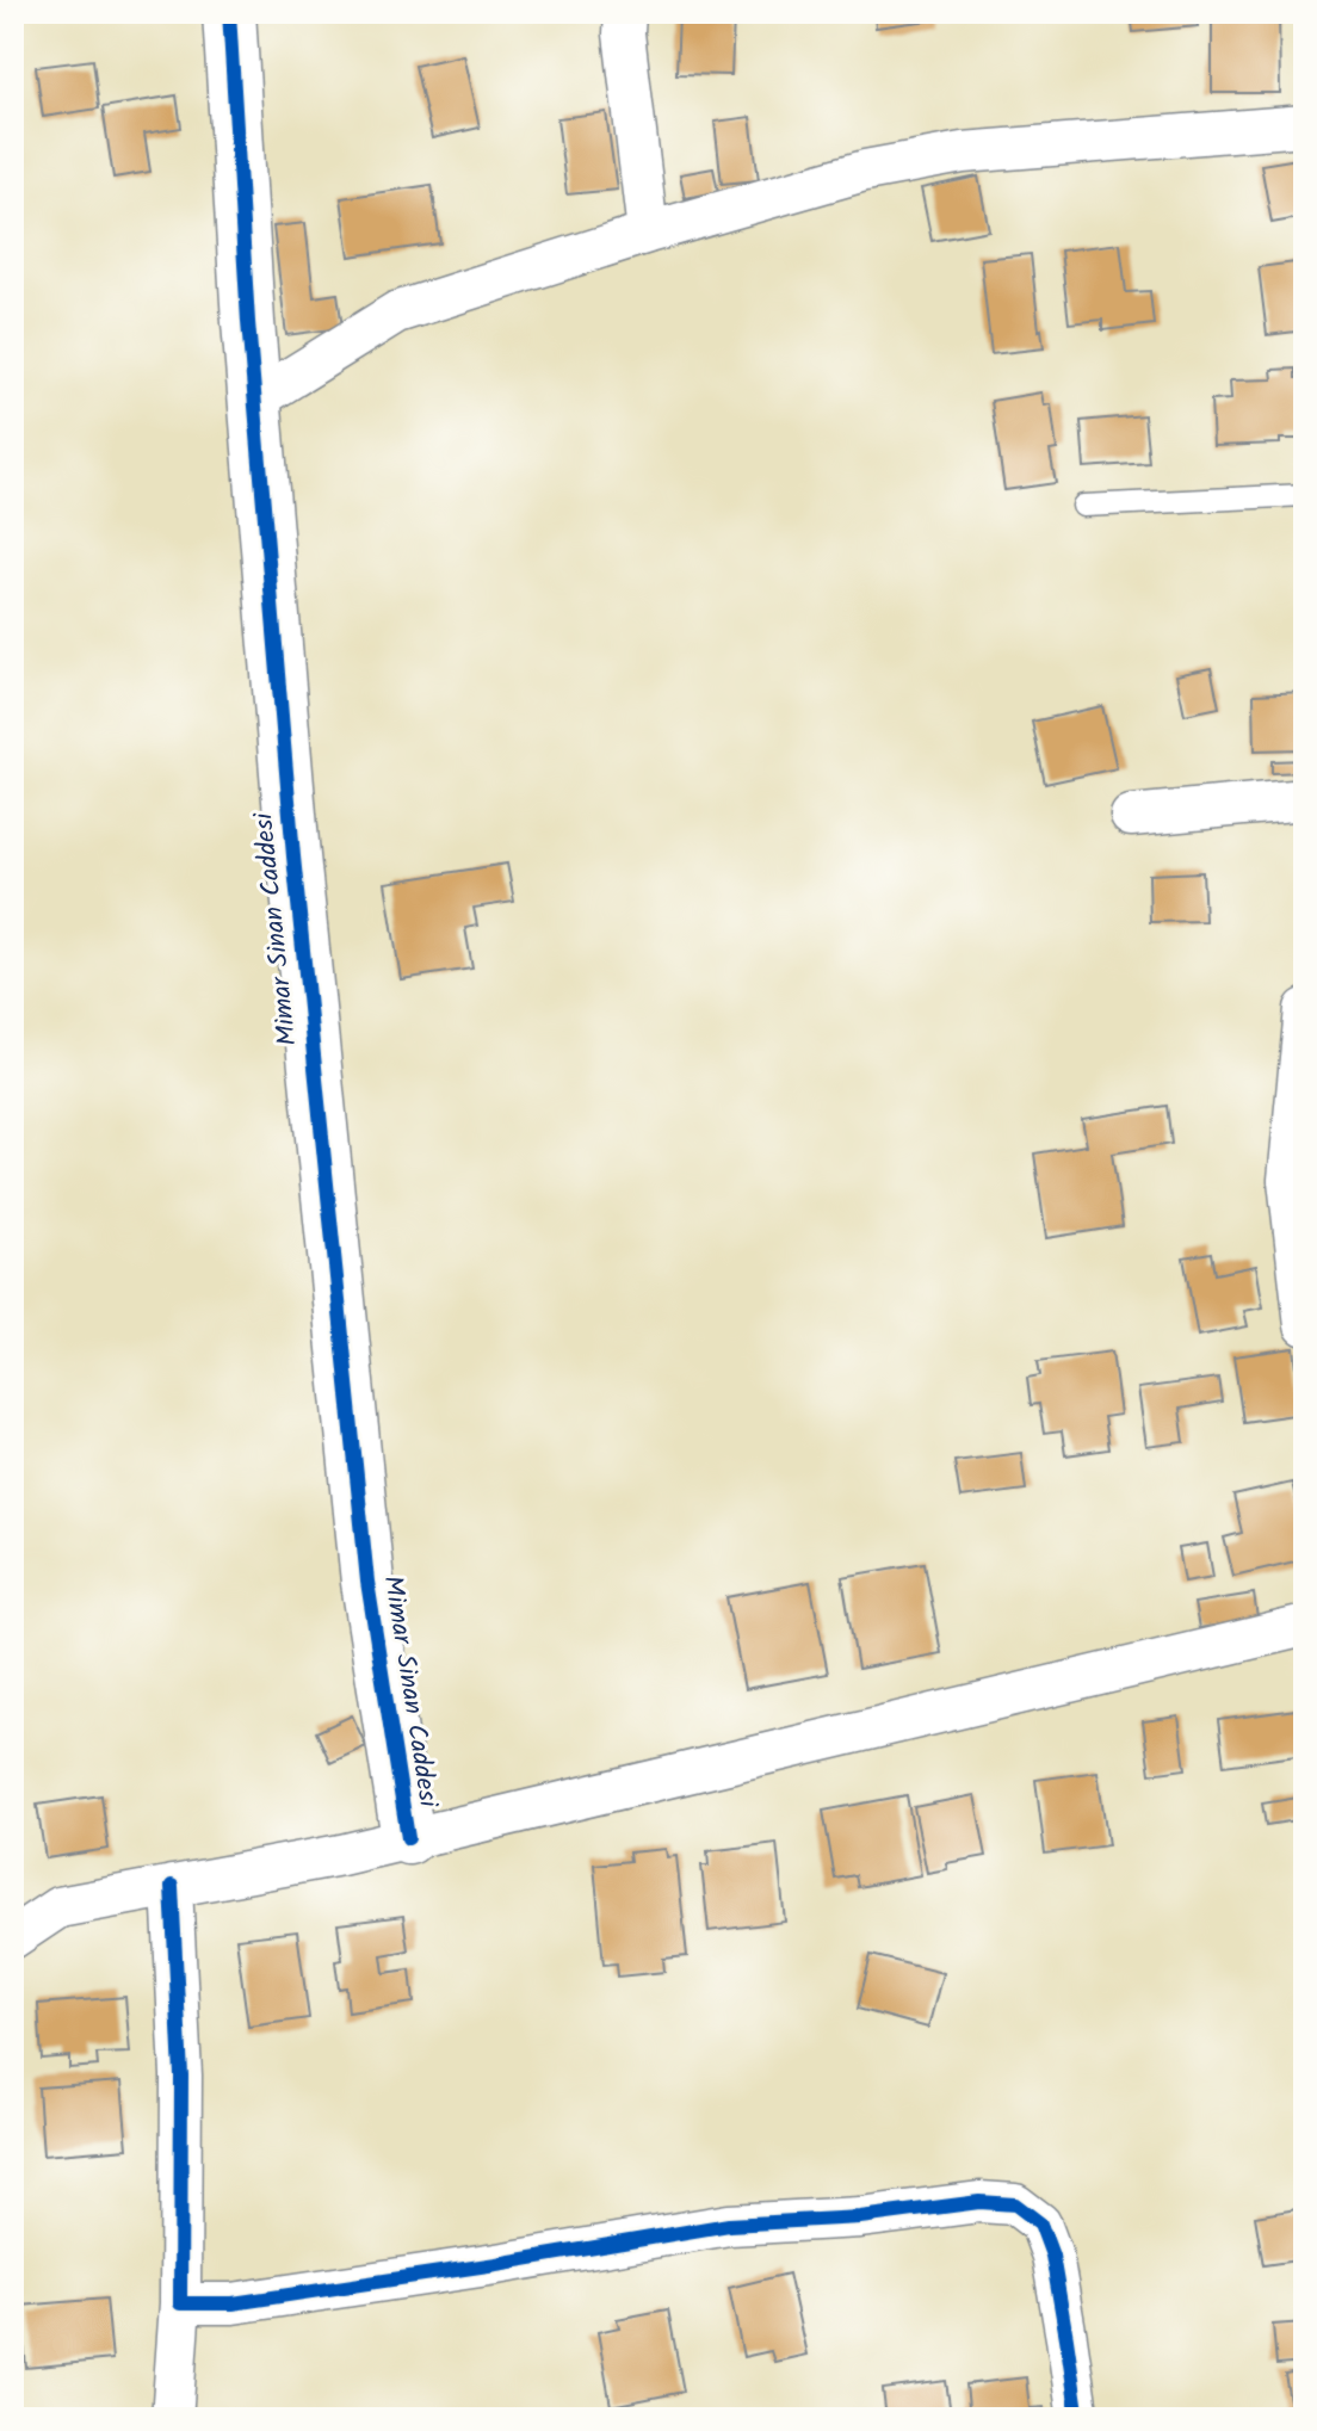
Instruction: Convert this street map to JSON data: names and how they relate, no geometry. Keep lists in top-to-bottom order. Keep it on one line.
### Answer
{"streets":{"street":["Mimar Sinan Caddesi"]}}
